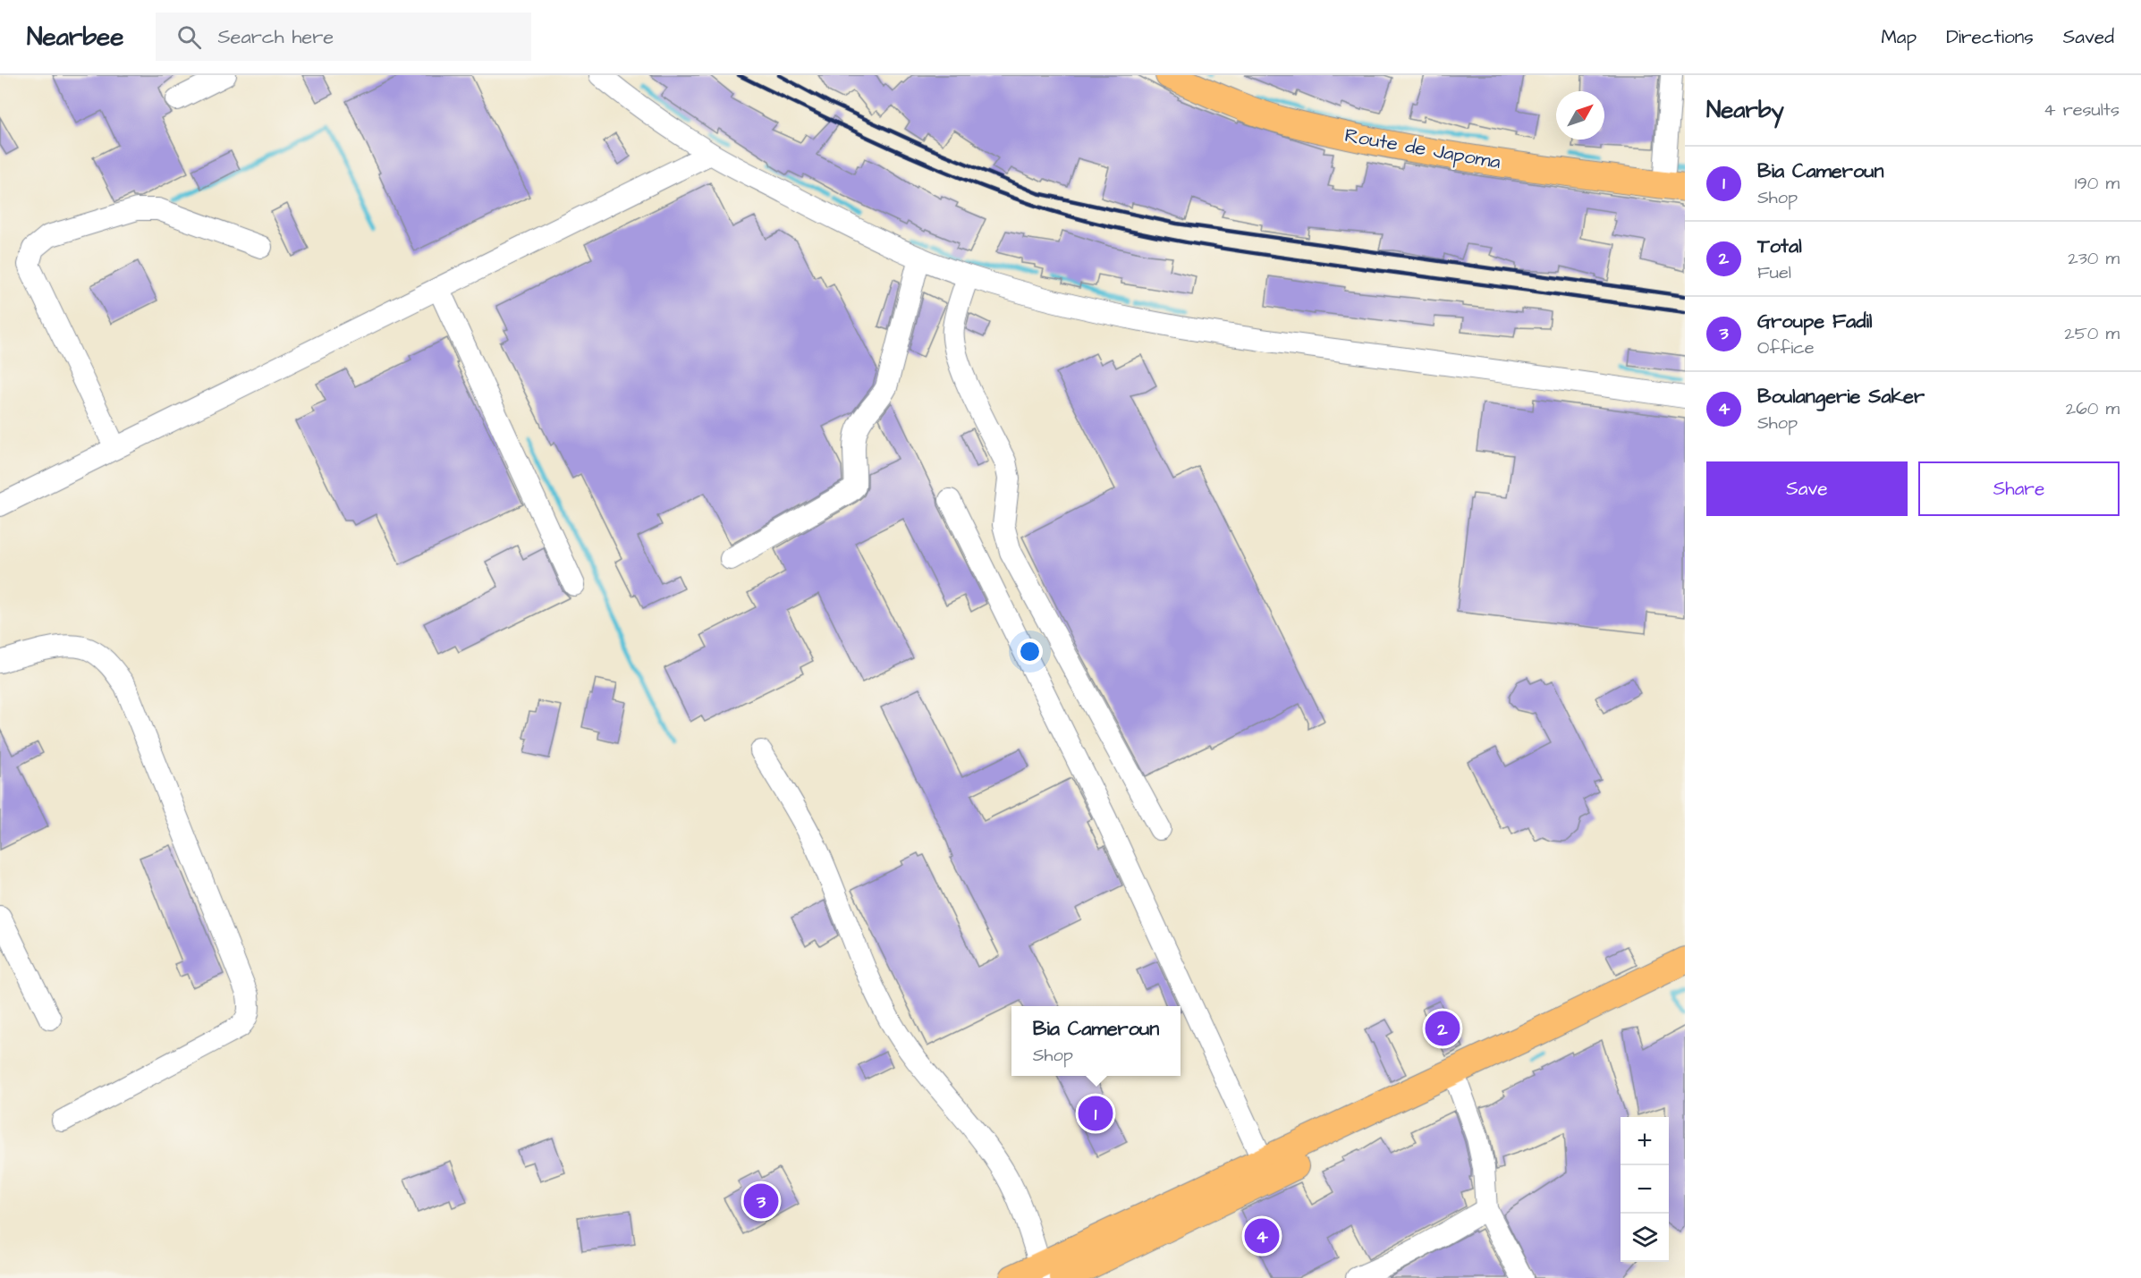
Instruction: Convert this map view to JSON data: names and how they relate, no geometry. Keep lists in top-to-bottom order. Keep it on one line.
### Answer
{"streets":{"main road":["Route de Japoma"]},"north":"top right","page":{"header":"Nearbee","search":"Search here","nav":["Map","Directions","Saved"],"heading":["Nearby","4 results"],"list":[{"mark":"1","name":"Bia Cameroun","note":"Shop","value":"190 m"},{"mark":"2","name":"Total","note":"Fuel","value":"230 m"},{"mark":"3","name":"Groupe Fadil","note":"Office","value":"250 m"},{"mark":"4","name":"Boulangerie Saker","note":"Shop","value":"260 m"}],"buttons":["Save","Share"],"popup":["Bia Cameroun","Shop"],"pins":["2","1","3","4"],"map_buttons":["+","−"]}}
